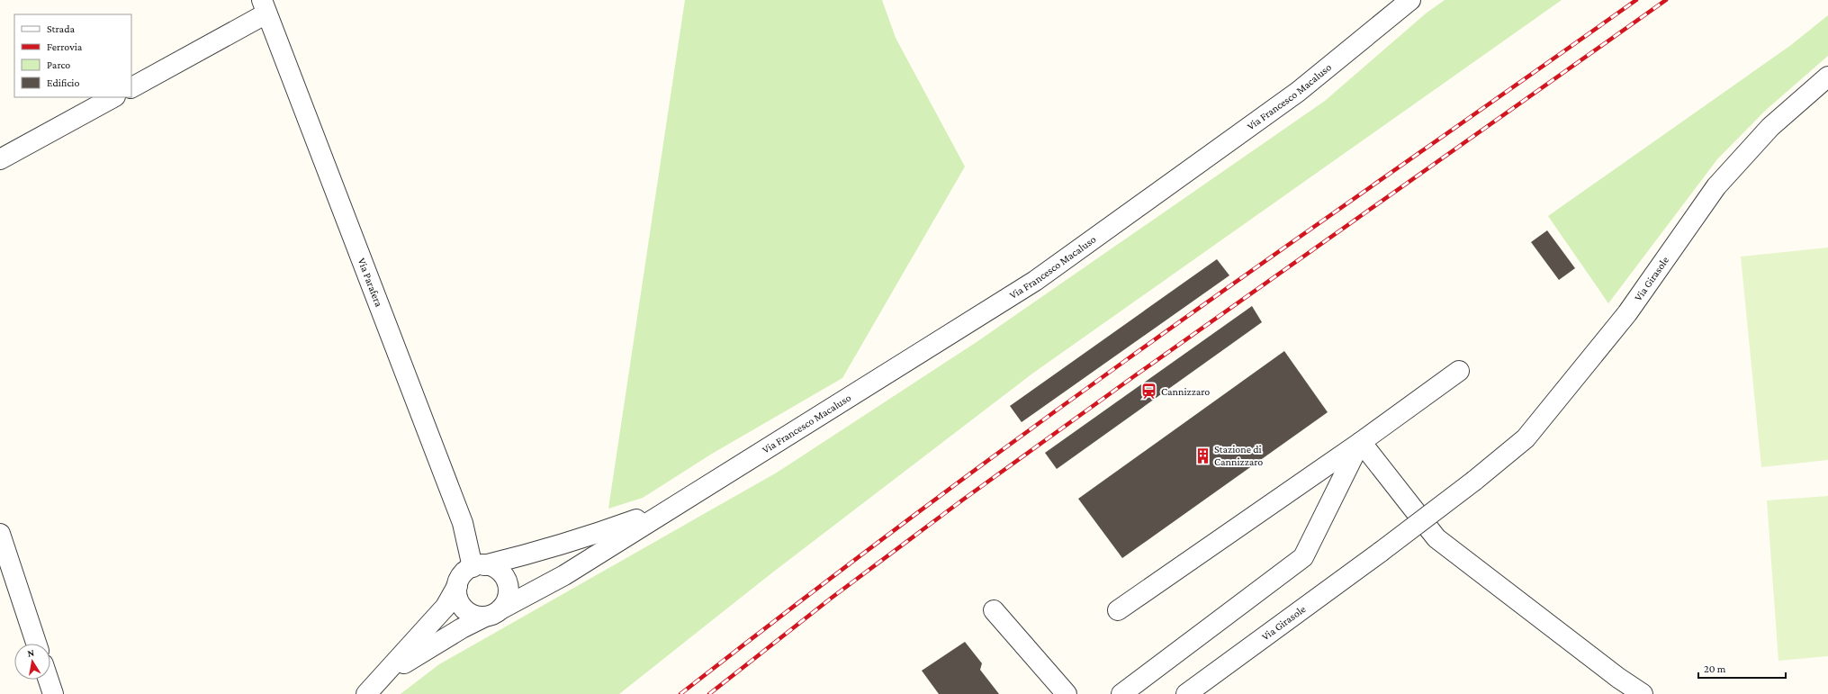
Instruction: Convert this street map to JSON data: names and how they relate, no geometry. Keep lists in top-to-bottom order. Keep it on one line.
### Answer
{"streets":{"street":["Via Francesco Macaluso","Via Girasole","Via Parafera"]},"places":{"station":["Cannizzaro"],"building":["Stazione di Cannizzaro"]},"legend":["Strada","Ferrovia","Parco","Edificio"],"scale_bar":"20 m","north":"top"}
